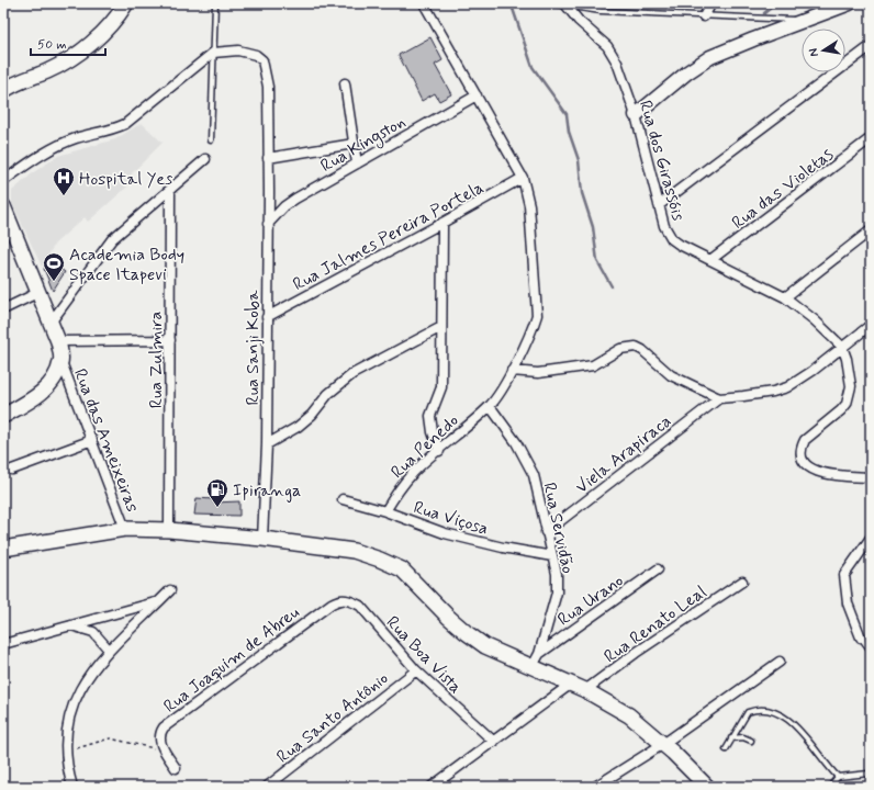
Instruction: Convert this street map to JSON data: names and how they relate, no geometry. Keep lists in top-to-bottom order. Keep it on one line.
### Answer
{"streets":{"street":["Rua Kingston","Rua dos Girassóis","Rua das Violetas","Rua Jalmes Pereira Portela","Rua Sanji Koba","Rua Zulmira","Rua das Ameixeiras","Rua Penedo","Viela Arapiraca","Rua Viçosa","Rua Servidão","Rua Urano","Rua Renato Leal","Rua Boa Vista","Rua Joaquim de Abreu","Rua Santo Antônio"]},"crossings":[["Rua Kingston","Rua Sanji Koba"],["Rua Kingston","Rua Penedo"],["Rua dos Girassóis","Rua das Violetas"],["Rua Jalmes Pereira Portela","Rua Sanji Koba"],["Rua Jalmes Pereira Portela","Rua Penedo"],["Rua Penedo","Rua Viçosa"],["Rua Penedo","Rua Servidão"],["Viela Arapiraca","Rua Servidão"],["Rua Viçosa","Rua Servidão"],["Rua Servidão","Rua Urano"],["Rua Boa Vista","Rua Joaquim de Abreu"],["Rua Boa Vista","Rua Santo Antônio"]],"places":{"hospital":["Hospital Yes"],"sports":["Academia Body Space Itapevi"],"fuel station":["Ipiranga"]},"scale_bar":"50 m","north":"left"}
